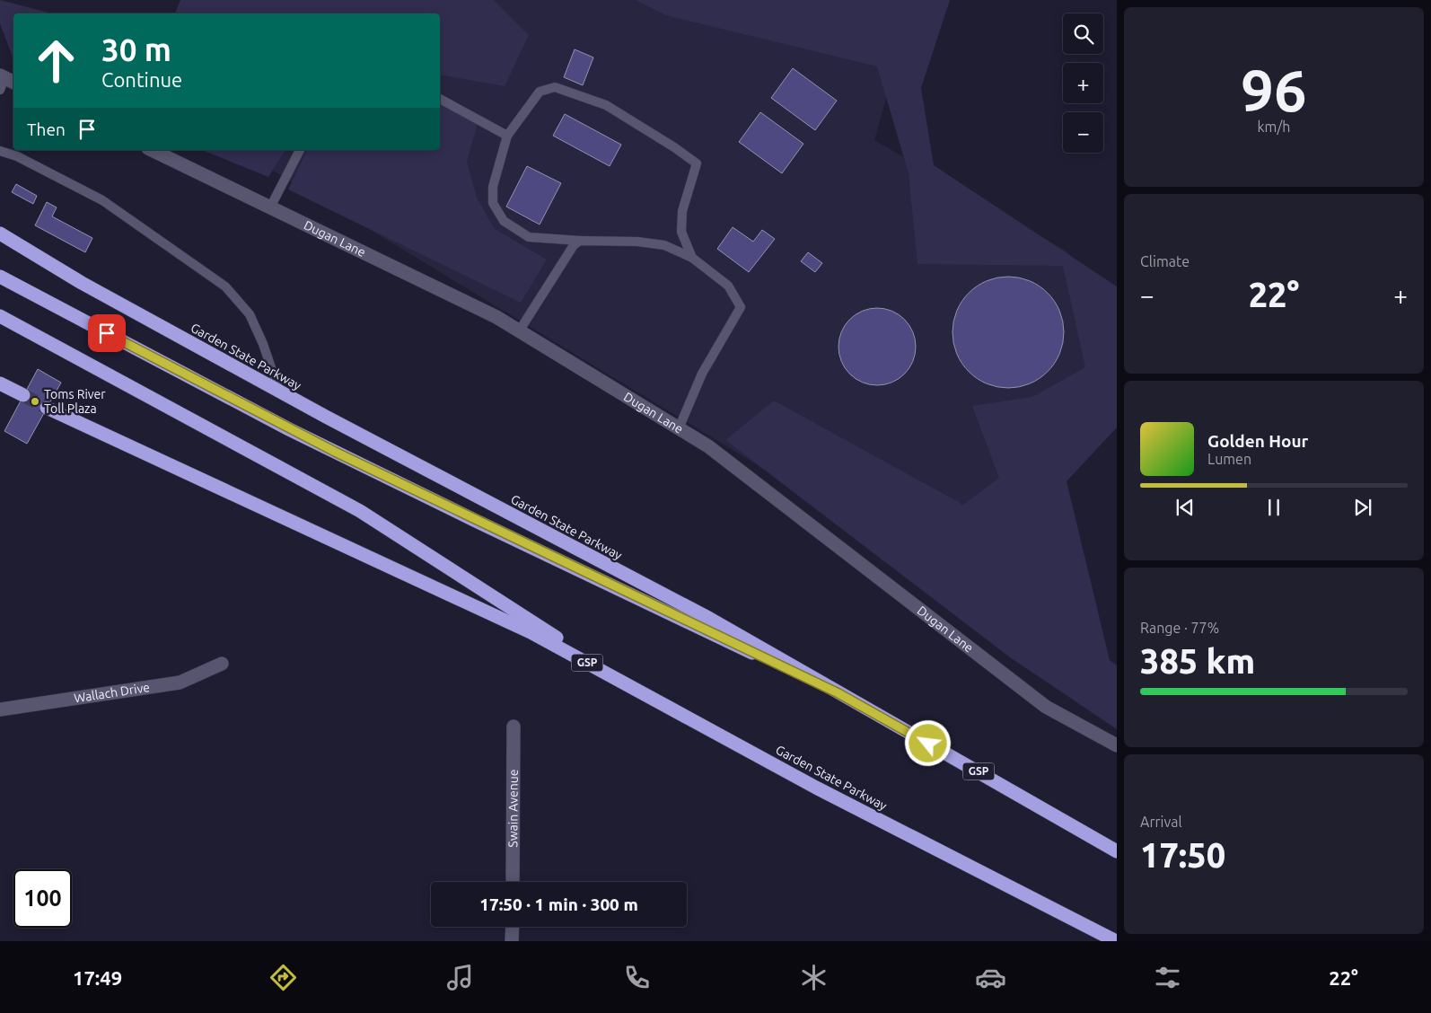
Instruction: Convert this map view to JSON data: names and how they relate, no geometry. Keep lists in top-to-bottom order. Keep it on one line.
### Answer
{"streets":{"highway":["Garden State Parkway","GSP"],"street":["Dugan Lane","Wallach Drive","Swain Avenue"]},"places":["Toms River Toll Plaza"],"page":{"tile":[["96","km/h"],"Climate",["Range · 77%","385 km"],["Arrival","17:50"]],"map_buttons":["+","−"],"turn":["30 m","Continue"],"then":"Then","heat":["−","22°","+"],"song":["Golden Hour","Lumen"],"limit":"100","trip":"17:50 · 1 min · 300 m","tabs":["17:49","22°"]}}
